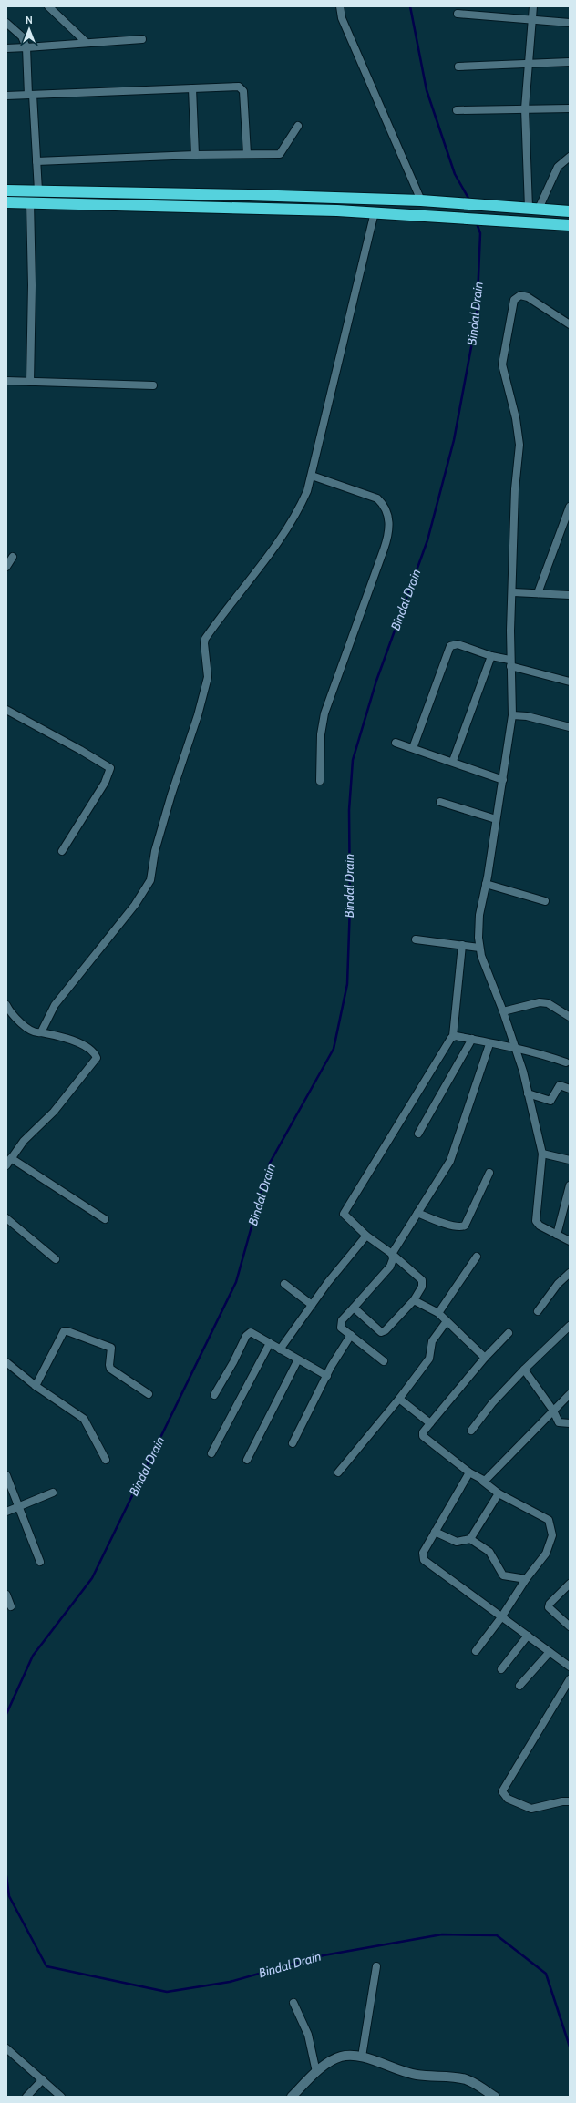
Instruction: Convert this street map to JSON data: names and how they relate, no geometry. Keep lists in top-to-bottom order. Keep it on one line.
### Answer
{"water":["Bindal Drain"],"north":"top"}
